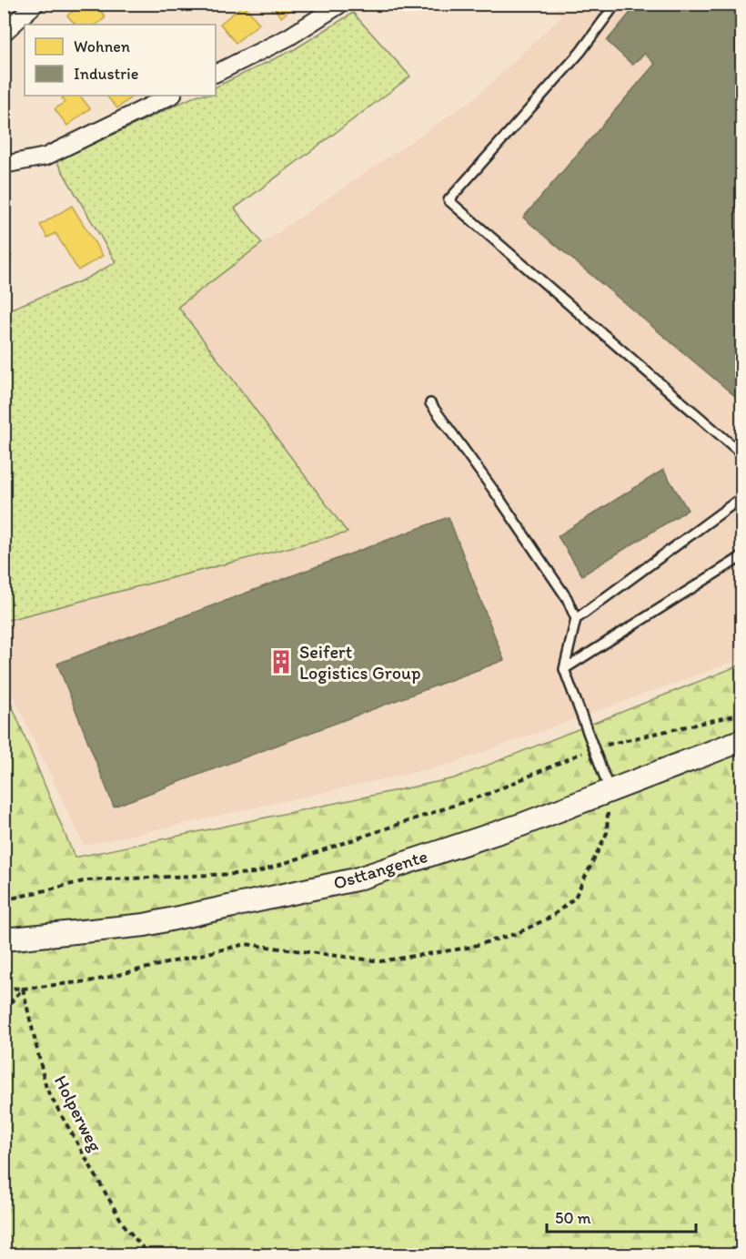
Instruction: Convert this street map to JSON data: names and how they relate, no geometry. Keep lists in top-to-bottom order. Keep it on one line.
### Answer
{"streets":{"main road":["Osttangente"],"path":["Holperweg"]},"places":{"building":["Seifert Logistics Group"]},"legend":["Wohnen","Industrie"],"scale_bar":"50 m"}
